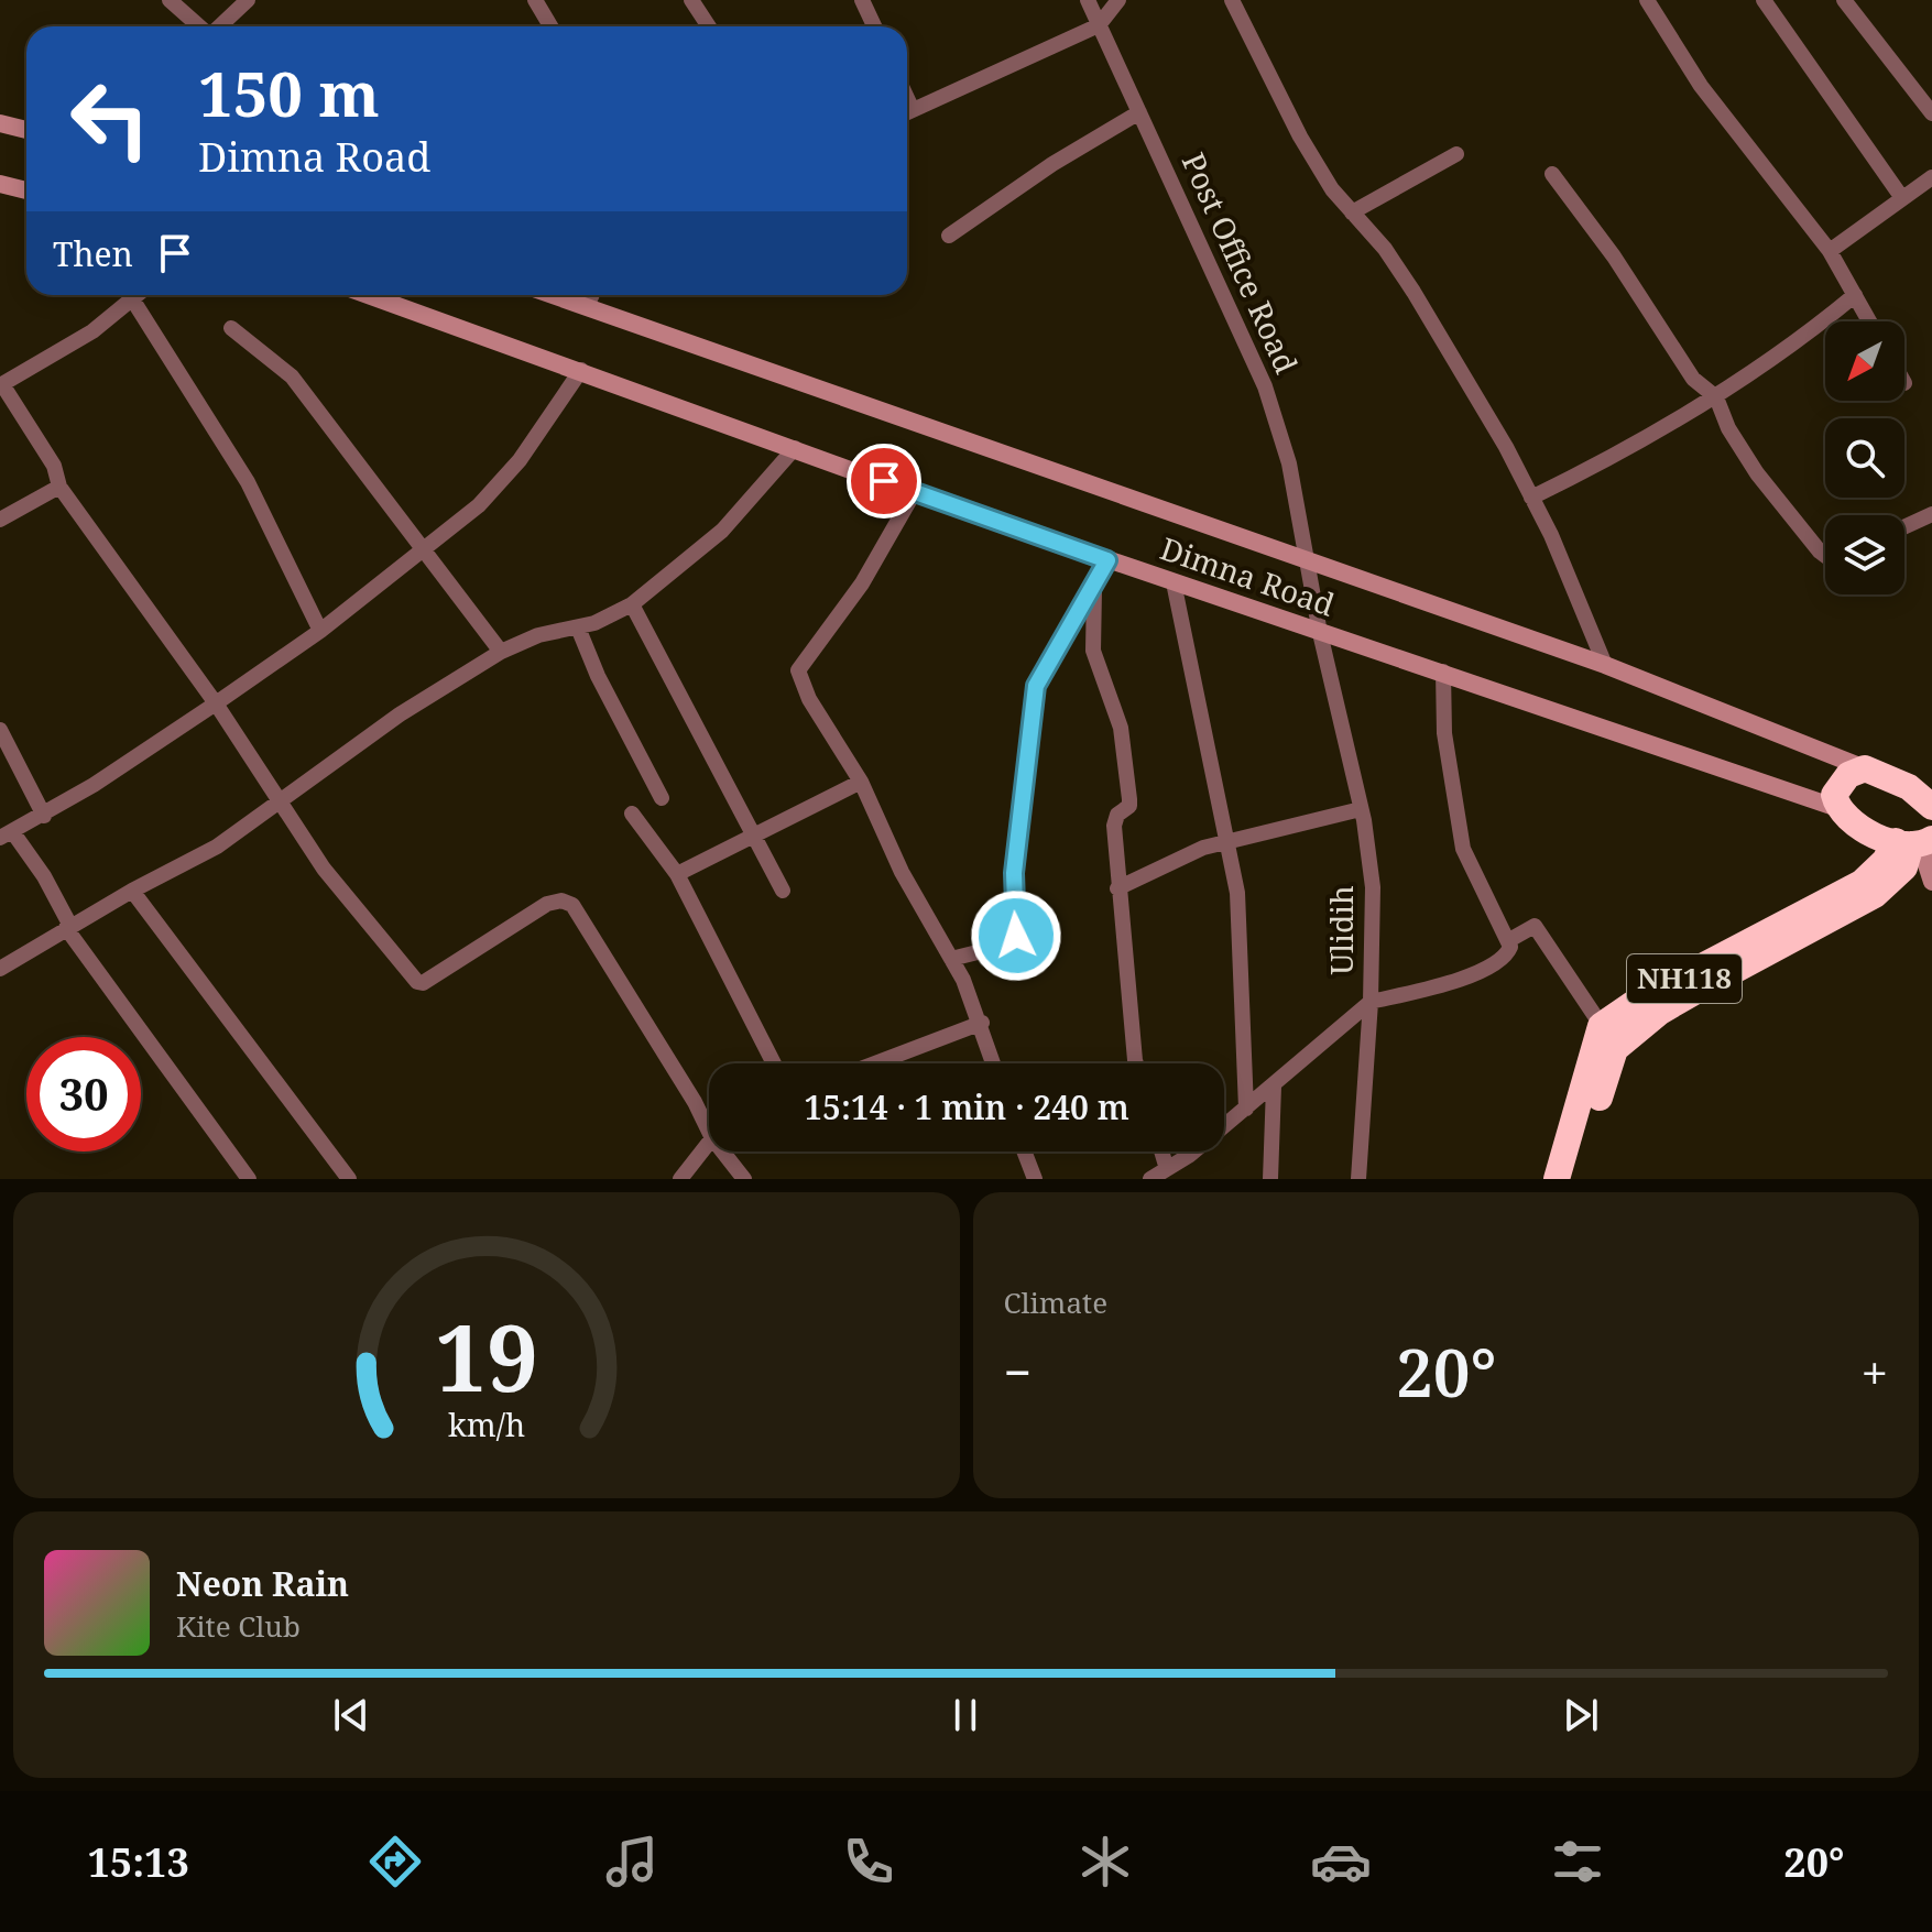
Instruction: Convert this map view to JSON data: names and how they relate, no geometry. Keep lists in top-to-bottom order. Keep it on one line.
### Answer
{"streets":{"highway":["NH118"],"street":["Post Office Road","Dimna Road","Ulidih"]},"crossings":[["Post Office Road","Dimna Road"],["Post Office Road","Ulidih"],["Dimna Road","Ulidih"]],"north":"bottom left","page":{"turn":["150 m","Dimna Road"],"then":"Then","limit":"30","trip":"15:14 · 1 min · 240 m","tile":"Climate","heat":["−","20°","+"],"song":["Neon Rain","Kite Club"],"tabs":["15:13","20°"],"gauge":["19","km/h"]}}
